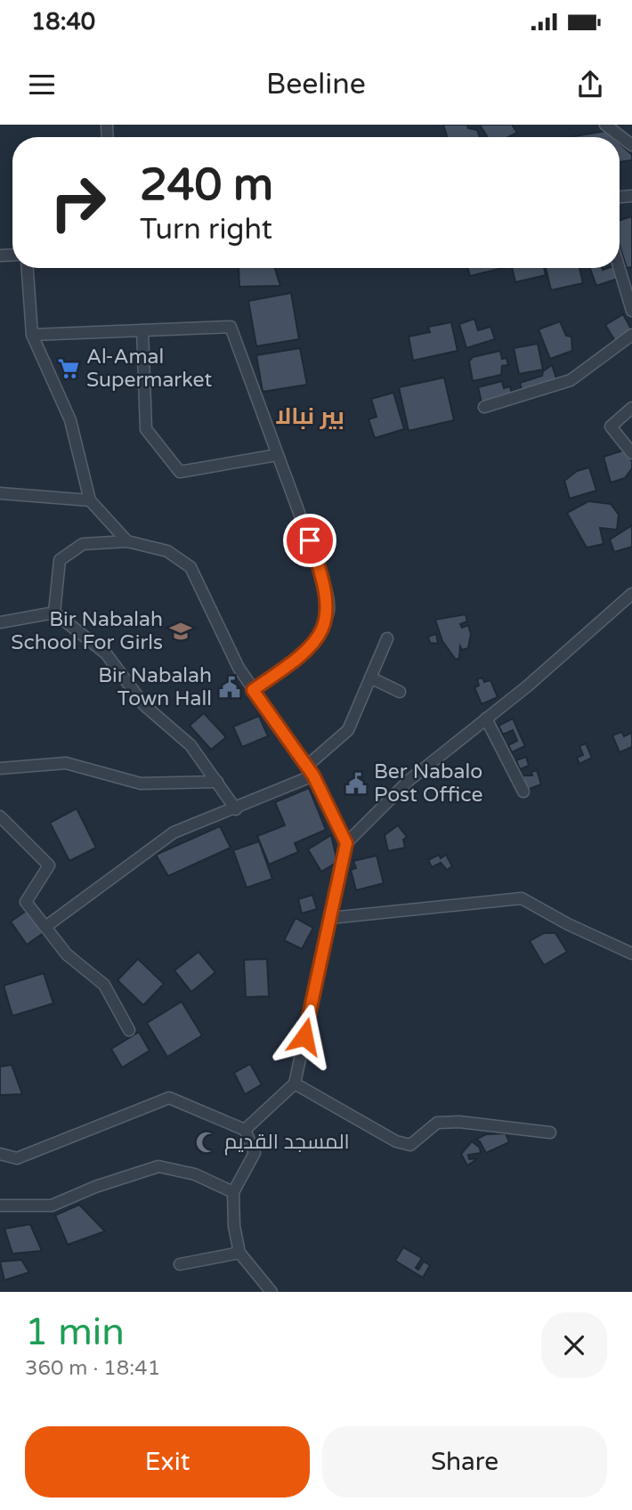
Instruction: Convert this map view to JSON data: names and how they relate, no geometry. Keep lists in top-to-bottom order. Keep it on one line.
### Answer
{"districts":["بير نبالا"],"places":{"supermarket":["Al-Amal Supermarket"],"school or university":["Bir Nabalah School For Girls"],"public building":["Bir Nabalah Town Hall","Ber Nabalo Post Office"],"mosque":["المسجد القديم"]},"page":{"status":"18:40","header":"Beeline","turn":["240 m","Turn right"],"heading":["1 min","360 m · 18:41"],"buttons":["Exit","Share"]}}
